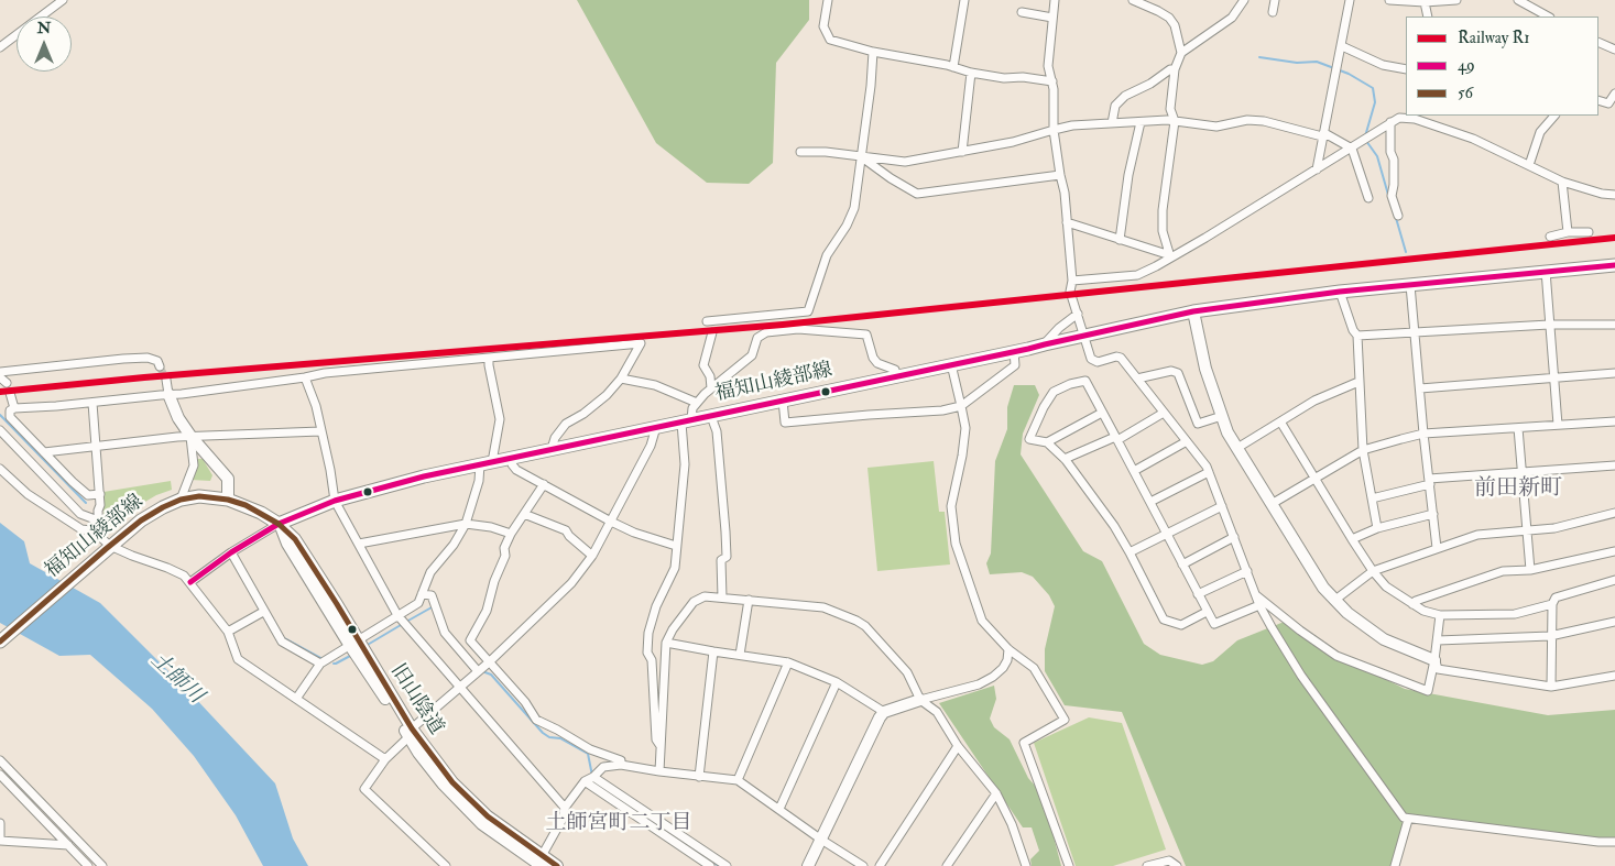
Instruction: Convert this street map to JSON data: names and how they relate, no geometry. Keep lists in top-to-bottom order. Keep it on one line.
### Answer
{"streets":{"main road":["福知山綾部線"]},"districts":["前田新町","土師宮町二丁目"],"water":["土師川"],"lines":["rail line R1","transit line 49","transit line 56"],"legend":["Railway R1","49","56"],"north":"top"}
